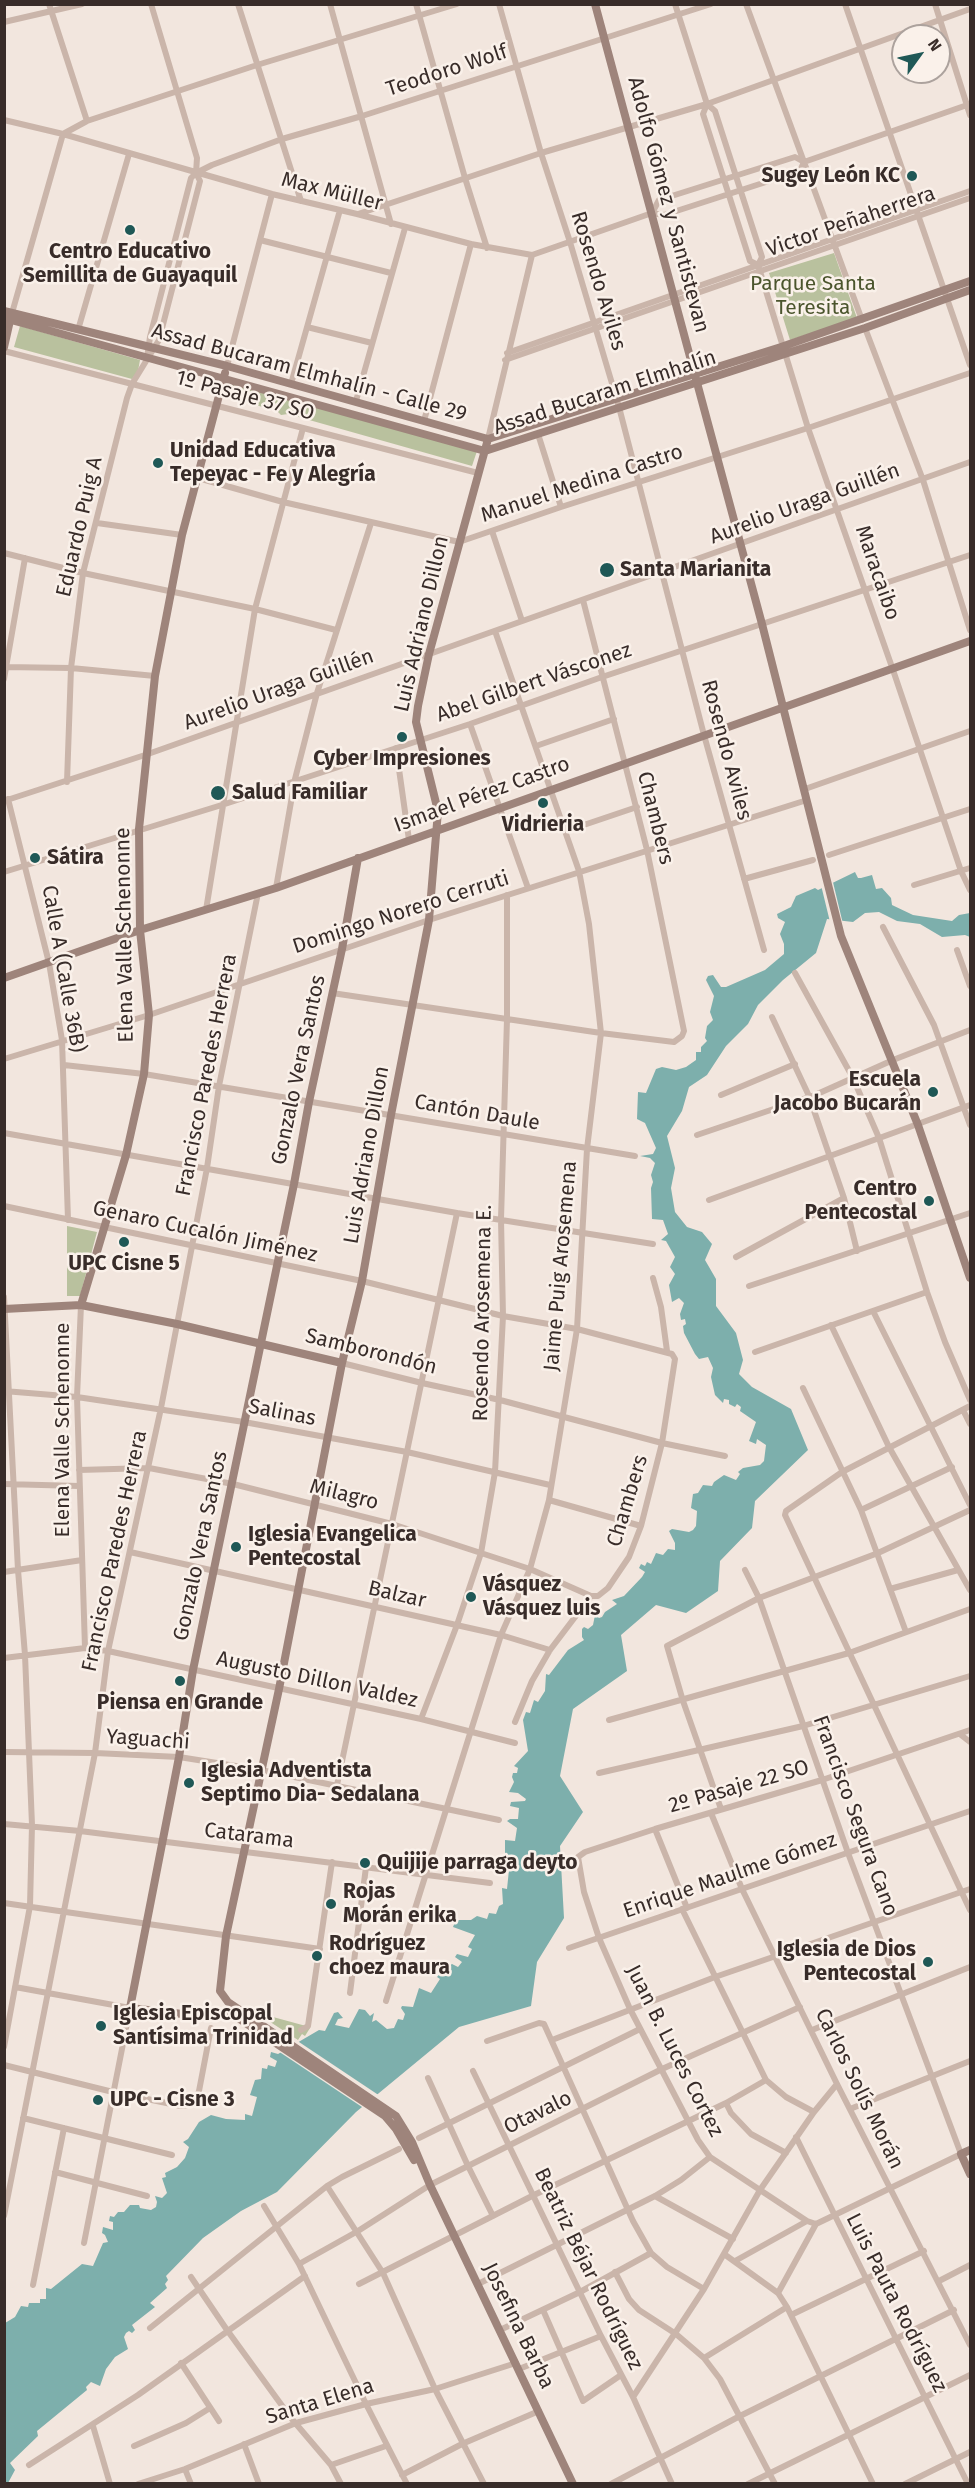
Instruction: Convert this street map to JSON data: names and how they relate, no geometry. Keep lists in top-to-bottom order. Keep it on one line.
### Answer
{"streets":{"street":["Teodoro Wolf","Max Müller","Adolfo Gómez y Santistevan","Victor Peñaherrera","Rosendo Aviles","Assad Bucaram Elmhalín - Calle 29","Assad Bucaram Elmhalín","1º Pasaje 37 SO","Manuel Medina Castro","Aurelio Uraga Guillén","Eduardo Puig A","Maracaibo","Luis Adriano Dillon","Abel Gilbert Vásconez","Ismael Pérez Castro","Chambers","Domingo Norero Cerruti","Elena Valle Schenonne","Calle A (Calle 36B)","Gonzalo Vera Santos","Francisco Paredes Herrera","Cantón Daule","Genaro Cucalón Jiménez","Jaime Puig Arosemena","Rosendo Arosemena E.","Samborondón","Salinas","Milagro","Balzar","Augusto Dillon Valdez","Yaguachi","2º Pasaje 22 SO","Francisco Segura Cano","Catarama","Enrique Maulme Gómez","Juan B. Luces Cortez","Carlos Solís Morán","Otavalo","Beatriz Béjar Rodríguez","Luis Pauta Rodríguez","Josefina Barba","Santa Elena"]},"crossings":[["Teodoro Wolf","Max Müller"],["Teodoro Wolf","Adolfo Gómez y Santistevan"],["Teodoro Wolf","Rosendo Aviles"],["Teodoro Wolf","Eduardo Puig A"],["Teodoro Wolf","Maracaibo"],["Max Müller","Adolfo Gómez y Santistevan"],["Max Müller","Rosendo Aviles"],["Max Müller","Eduardo Puig A"],["Max Müller","Maracaibo"],["Max Müller","Luis Adriano Dillon"],["Adolfo Gómez y Santistevan","Victor Peñaherrera"],["Adolfo Gómez y Santistevan","Assad Bucaram Elmhalín"],["Adolfo Gómez y Santistevan","Manuel Medina Castro"],["Adolfo Gómez y Santistevan","Aurelio Uraga Guillén"],["Adolfo Gómez y Santistevan","Abel Gilbert Vásconez"],["Adolfo Gómez y Santistevan","Ismael Pérez Castro"],["Adolfo Gómez y Santistevan","Domingo Norero Cerruti"],["Victor Peñaherrera","Rosendo Aviles"],["Victor Peñaherrera","Maracaibo"],["Victor Peñaherrera","Luis Adriano Dillon"],["Rosendo Aviles","Assad Bucaram Elmhalín - Calle 29"],["Rosendo Aviles","Assad Bucaram Elmhalín"],["Rosendo Aviles","Manuel Medina Castro"],["Rosendo Aviles","Aurelio Uraga Guillén"],["Rosendo Aviles","Abel Gilbert Vásconez"],["Rosendo Aviles","Ismael Pérez Castro"],["Rosendo Aviles","Domingo Norero Cerruti"],["Assad Bucaram Elmhalín - Calle 29","Assad Bucaram Elmhalín"],["Assad Bucaram Elmhalín - Calle 29","Eduardo Puig A"],["Assad Bucaram Elmhalín - Calle 29","Luis Adriano Dillon"],["Assad Bucaram Elmhalín - Calle 29","Elena Valle Schenonne"],["Assad Bucaram Elmhalín","Eduardo Puig A"],["Assad Bucaram Elmhalín","Maracaibo"],["Assad Bucaram Elmhalín","Luis Adriano Dillon"],["Assad Bucaram Elmhalín","Elena Valle Schenonne"],["1º Pasaje 37 SO","Eduardo Puig A"],["1º Pasaje 37 SO","Luis Adriano Dillon"],["1º Pasaje 37 SO","Elena Valle Schenonne"],["Manuel Medina Castro","Maracaibo"],["Manuel Medina Castro","Luis Adriano Dillon"],["Manuel Medina Castro","Elena Valle Schenonne"],["Aurelio Uraga Guillén","Eduardo Puig A"],["Aurelio Uraga Guillén","Maracaibo"],["Aurelio Uraga Guillén","Luis Adriano Dillon"],["Aurelio Uraga Guillén","Chambers"],["Aurelio Uraga Guillén","Elena Valle Schenonne"],["Aurelio Uraga Guillén","Calle A (Calle 36B)"],["Aurelio Uraga Guillén","Jaime Puig Arosemena"],["Maracaibo","Abel Gilbert Vásconez"],["Maracaibo","Ismael Pérez Castro"],["Luis Adriano Dillon","Abel Gilbert Vásconez"],["Luis Adriano Dillon","Ismael Pérez Castro"],["Luis Adriano Dillon","Domingo Norero Cerruti"],["Luis Adriano Dillon","Cantón Daule"],["Luis Adriano Dillon","Genaro Cucalón Jiménez"],["Luis Adriano Dillon","Samborondón"],["Luis Adriano Dillon","Salinas"],["Luis Adriano Dillon","Milagro"],["Luis Adriano Dillon","Balzar"],["Luis Adriano Dillon","Augusto Dillon Valdez"],["Luis Adriano Dillon","Yaguachi"],["Luis Adriano Dillon","Catarama"],["Luis Adriano Dillon","Josefina Barba"],["Abel Gilbert Vásconez","Chambers"],["Abel Gilbert Vásconez","Elena Valle Schenonne"],["Abel Gilbert Vásconez","Calle A (Calle 36B)"],["Abel Gilbert Vásconez","Jaime Puig Arosemena"],["Ismael Pérez Castro","Chambers"],["Ismael Pérez Castro","Elena Valle Schenonne"],["Ismael Pérez Castro","Calle A (Calle 36B)"],["Ismael Pérez Castro","Gonzalo Vera Santos"],["Ismael Pérez Castro","Francisco Paredes Herrera"],["Ismael Pérez Castro","Jaime Puig Arosemena"],["Chambers","Domingo Norero Cerruti"],["Chambers","Genaro Cucalón Jiménez"],["Chambers","Jaime Puig Arosemena"],["Chambers","Samborondón"],["Chambers","Milagro"],["Chambers","Balzar"],["Domingo Norero Cerruti","Elena Valle Schenonne"],["Domingo Norero Cerruti","Calle A (Calle 36B)"],["Domingo Norero Cerruti","Gonzalo Vera Santos"],["Domingo Norero Cerruti","Francisco Paredes Herrera"],["Domingo Norero Cerruti","Jaime Puig Arosemena"],["Domingo Norero Cerruti","Rosendo Arosemena E."],["Elena Valle Schenonne","Cantón Daule"],["Elena Valle Schenonne","Genaro Cucalón Jiménez"],["Elena Valle Schenonne","Samborondón"],["Elena Valle Schenonne","Salinas"],["Elena Valle Schenonne","Milagro"],["Elena Valle Schenonne","Augusto Dillon Valdez"],["Calle A (Calle 36B)","Cantón Daule"],["Calle A (Calle 36B)","Genaro Cucalón Jiménez"],["Gonzalo Vera Santos","Cantón Daule"],["Gonzalo Vera Santos","Genaro Cucalón Jiménez"],["Gonzalo Vera Santos","Samborondón"],["Gonzalo Vera Santos","Salinas"],["Gonzalo Vera Santos","Milagro"],["Gonzalo Vera Santos","Balzar"],["Gonzalo Vera Santos","Augusto Dillon Valdez"],["Gonzalo Vera Santos","Yaguachi"],["Gonzalo Vera Santos","Catarama"],["Francisco Paredes Herrera","Cantón Daule"],["Francisco Paredes Herrera","Genaro Cucalón Jiménez"],["Francisco Paredes Herrera","Samborondón"],["Francisco Paredes Herrera","Salinas"],["Francisco Paredes Herrera","Milagro"],["Francisco Paredes Herrera","Balzar"],["Francisco Paredes Herrera","Augusto Dillon Valdez"],["Francisco Paredes Herrera","Yaguachi"],["Francisco Paredes Herrera","Catarama"],["Cantón Daule","Jaime Puig Arosemena"],["Cantón Daule","Rosendo Arosemena E."],["Genaro Cucalón Jiménez","Jaime Puig Arosemena"],["Genaro Cucalón Jiménez","Rosendo Arosemena E."],["Jaime Puig Arosemena","Samborondón"],["Jaime Puig Arosemena","Salinas"],["Jaime Puig Arosemena","Milagro"],["Jaime Puig Arosemena","Balzar"],["Jaime Puig Arosemena","Augusto Dillon Valdez"],["Jaime Puig Arosemena","Yaguachi"],["Jaime Puig Arosemena","Catarama"],["Rosendo Arosemena E.","Samborondón"],["Rosendo Arosemena E.","Salinas"],["Rosendo Arosemena E.","Milagro"],["Rosendo Arosemena E.","Balzar"],["Rosendo Arosemena E.","Augusto Dillon Valdez"],["2º Pasaje 22 SO","Francisco Segura Cano"],["2º Pasaje 22 SO","Juan B. Luces Cortez"],["2º Pasaje 22 SO","Carlos Solís Morán"],["Francisco Segura Cano","Enrique Maulme Gómez"],["Enrique Maulme Gómez","Juan B. Luces Cortez"],["Enrique Maulme Gómez","Carlos Solís Morán"],["Juan B. Luces Cortez","Otavalo"],["Carlos Solís Morán","Otavalo"],["Otavalo","Beatriz Béjar Rodríguez"],["Otavalo","Josefina Barba"],["Beatriz Béjar Rodríguez","Santa Elena"],["Josefina Barba","Santa Elena"]],"parks":["Parque Santa Teresita"],"places":["Sugey León KC","Centro Educativo Semillita de Guayaquil","Unidad Educativa Tepeyac - Fe y Alegría","Santa Marianita","Cyber Impresiones","Salud Familiar","Vidrieria","Sátira","Escuela Jacobo Bucarán","Centro Pentecostal","UPC Cisne 5","Iglesia Evangelica Pentecostal","Vásquez Vásquez luis","Piensa en Grande","Iglesia Adventista Septimo Dia- Sedalana","Quijije parraga deyto","Rojas Morán erika","Rodríguez choez maura","Iglesia de Dios Pentecostal","Iglesia Episcopal Santísima Trinidad","UPC - Cisne 3"],"north":"top right"}
